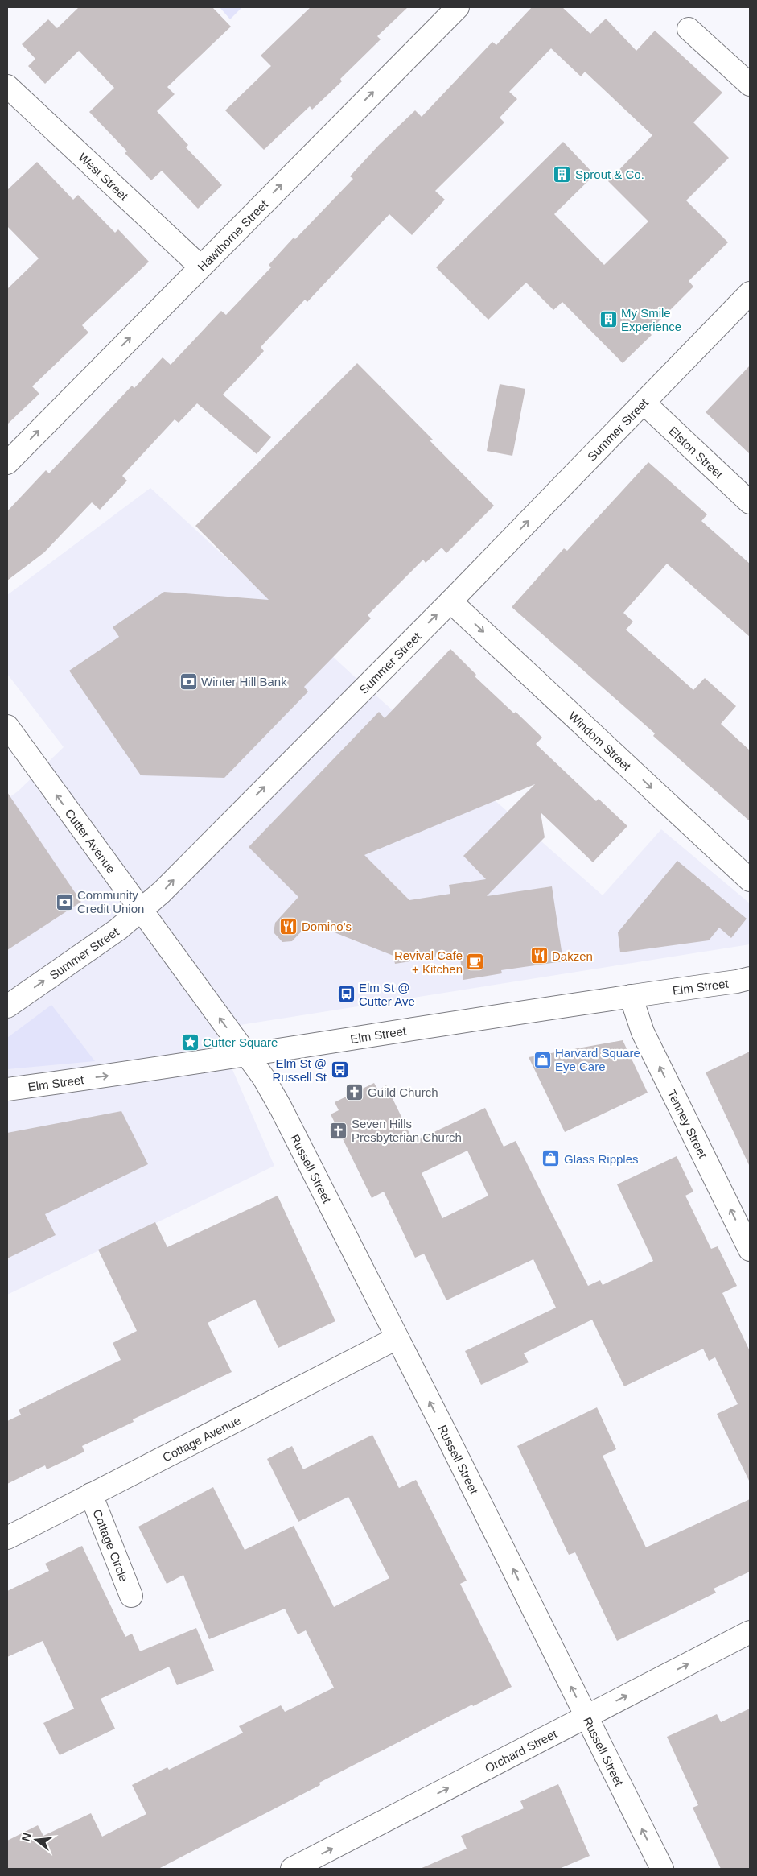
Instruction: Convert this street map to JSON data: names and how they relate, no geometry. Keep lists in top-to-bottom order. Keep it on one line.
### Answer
{"streets":{"street":["West Street","Hawthorne Street","Summer Street","Elston Street","Windom Street","Cutter Avenue","Elm Street","Tenney Street","Russell Street","Cottage Avenue","Cottage Circle","Orchard Street"]},"crossings":[["West Street","Hawthorne Street"],["Summer Street","Elston Street"],["Summer Street","Windom Street"],["Summer Street","Cutter Avenue"],["Cutter Avenue","Elm Street"],["Cutter Avenue","Russell Street"],["Elm Street","Tenney Street"],["Elm Street","Russell Street"],["Russell Street","Cottage Avenue"],["Russell Street","Orchard Street"],["Cottage Avenue","Cottage Circle"]],"one_way":["Hawthorne Street","Summer Street","Windom Street","Cutter Avenue","Tenney Street","Russell Street","Orchard Street"],"places":{"building":["Sprout & Co.","My Smile Experience"],"bank":["Winter Hill Bank","Community Credit Union"],"restaurant":["Domino's","Dakzen"],"cafe":["Revival Cafe + Kitchen"],"bus stop":["Elm St @ Cutter Ave","Elm St @ Russell St"],"place":["Cutter Square"],"shop":["Harvard Square Eye Care","Glass Ripples"],"church":["Guild Church","Seven Hills Presbyterian Church"]},"north":"left"}
